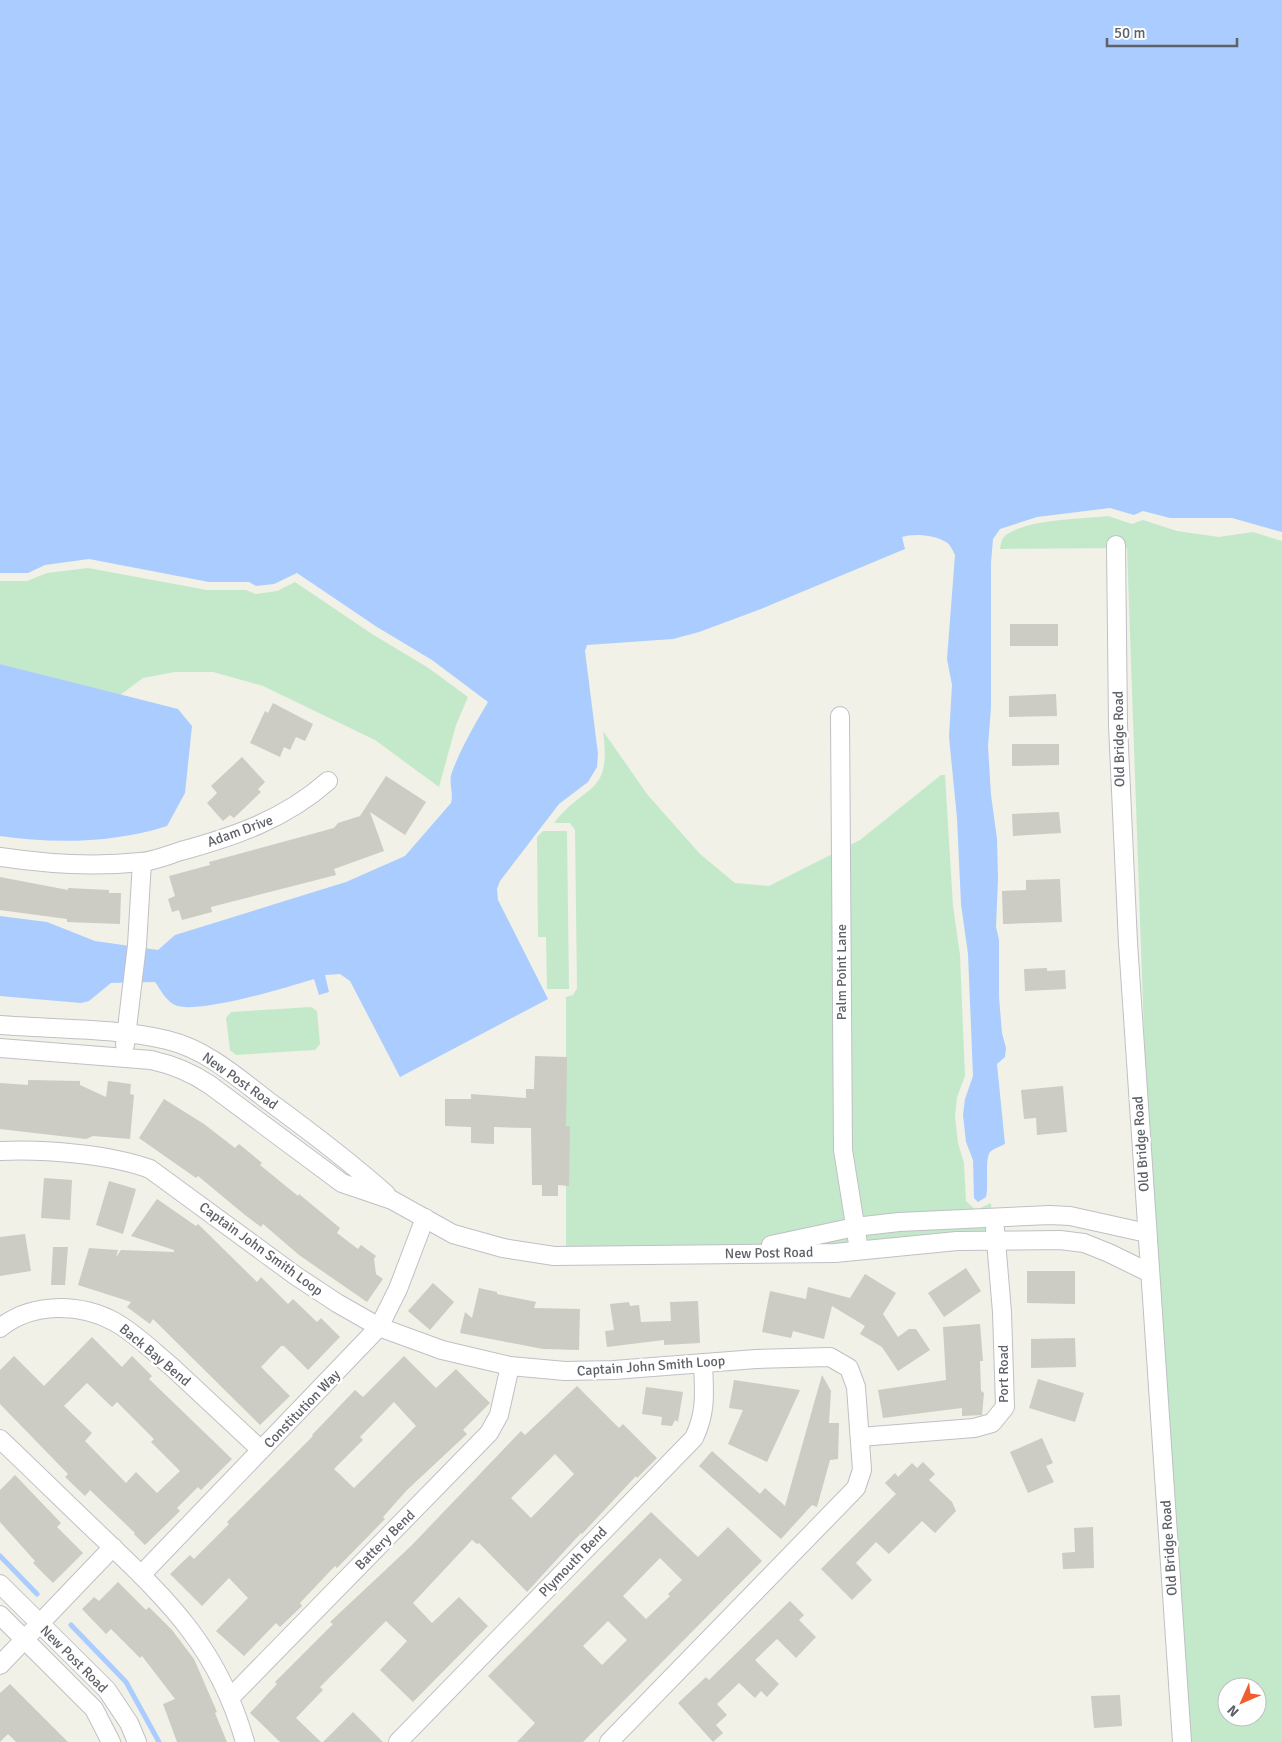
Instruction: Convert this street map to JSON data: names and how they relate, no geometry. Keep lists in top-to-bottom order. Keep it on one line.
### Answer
{"streets":{"street":["Old Bridge Road","Adam Drive","Palm Point Lane","New Post Road","Captain John Smith Loop","Back Bay Bend","Port Road","Constitution Way","Battery Bend","Plymouth Bend"]},"crossings":[["Old Bridge Road","New Post Road"],["Palm Point Lane","New Post Road"],["New Post Road","Port Road"],["New Post Road","Constitution Way"],["Captain John Smith Loop","Port Road"],["Captain John Smith Loop","Constitution Way"],["Captain John Smith Loop","Battery Bend"],["Captain John Smith Loop","Plymouth Bend"],["Back Bay Bend","Constitution Way"]],"scale_bar":"50 m","north":"bottom left"}
